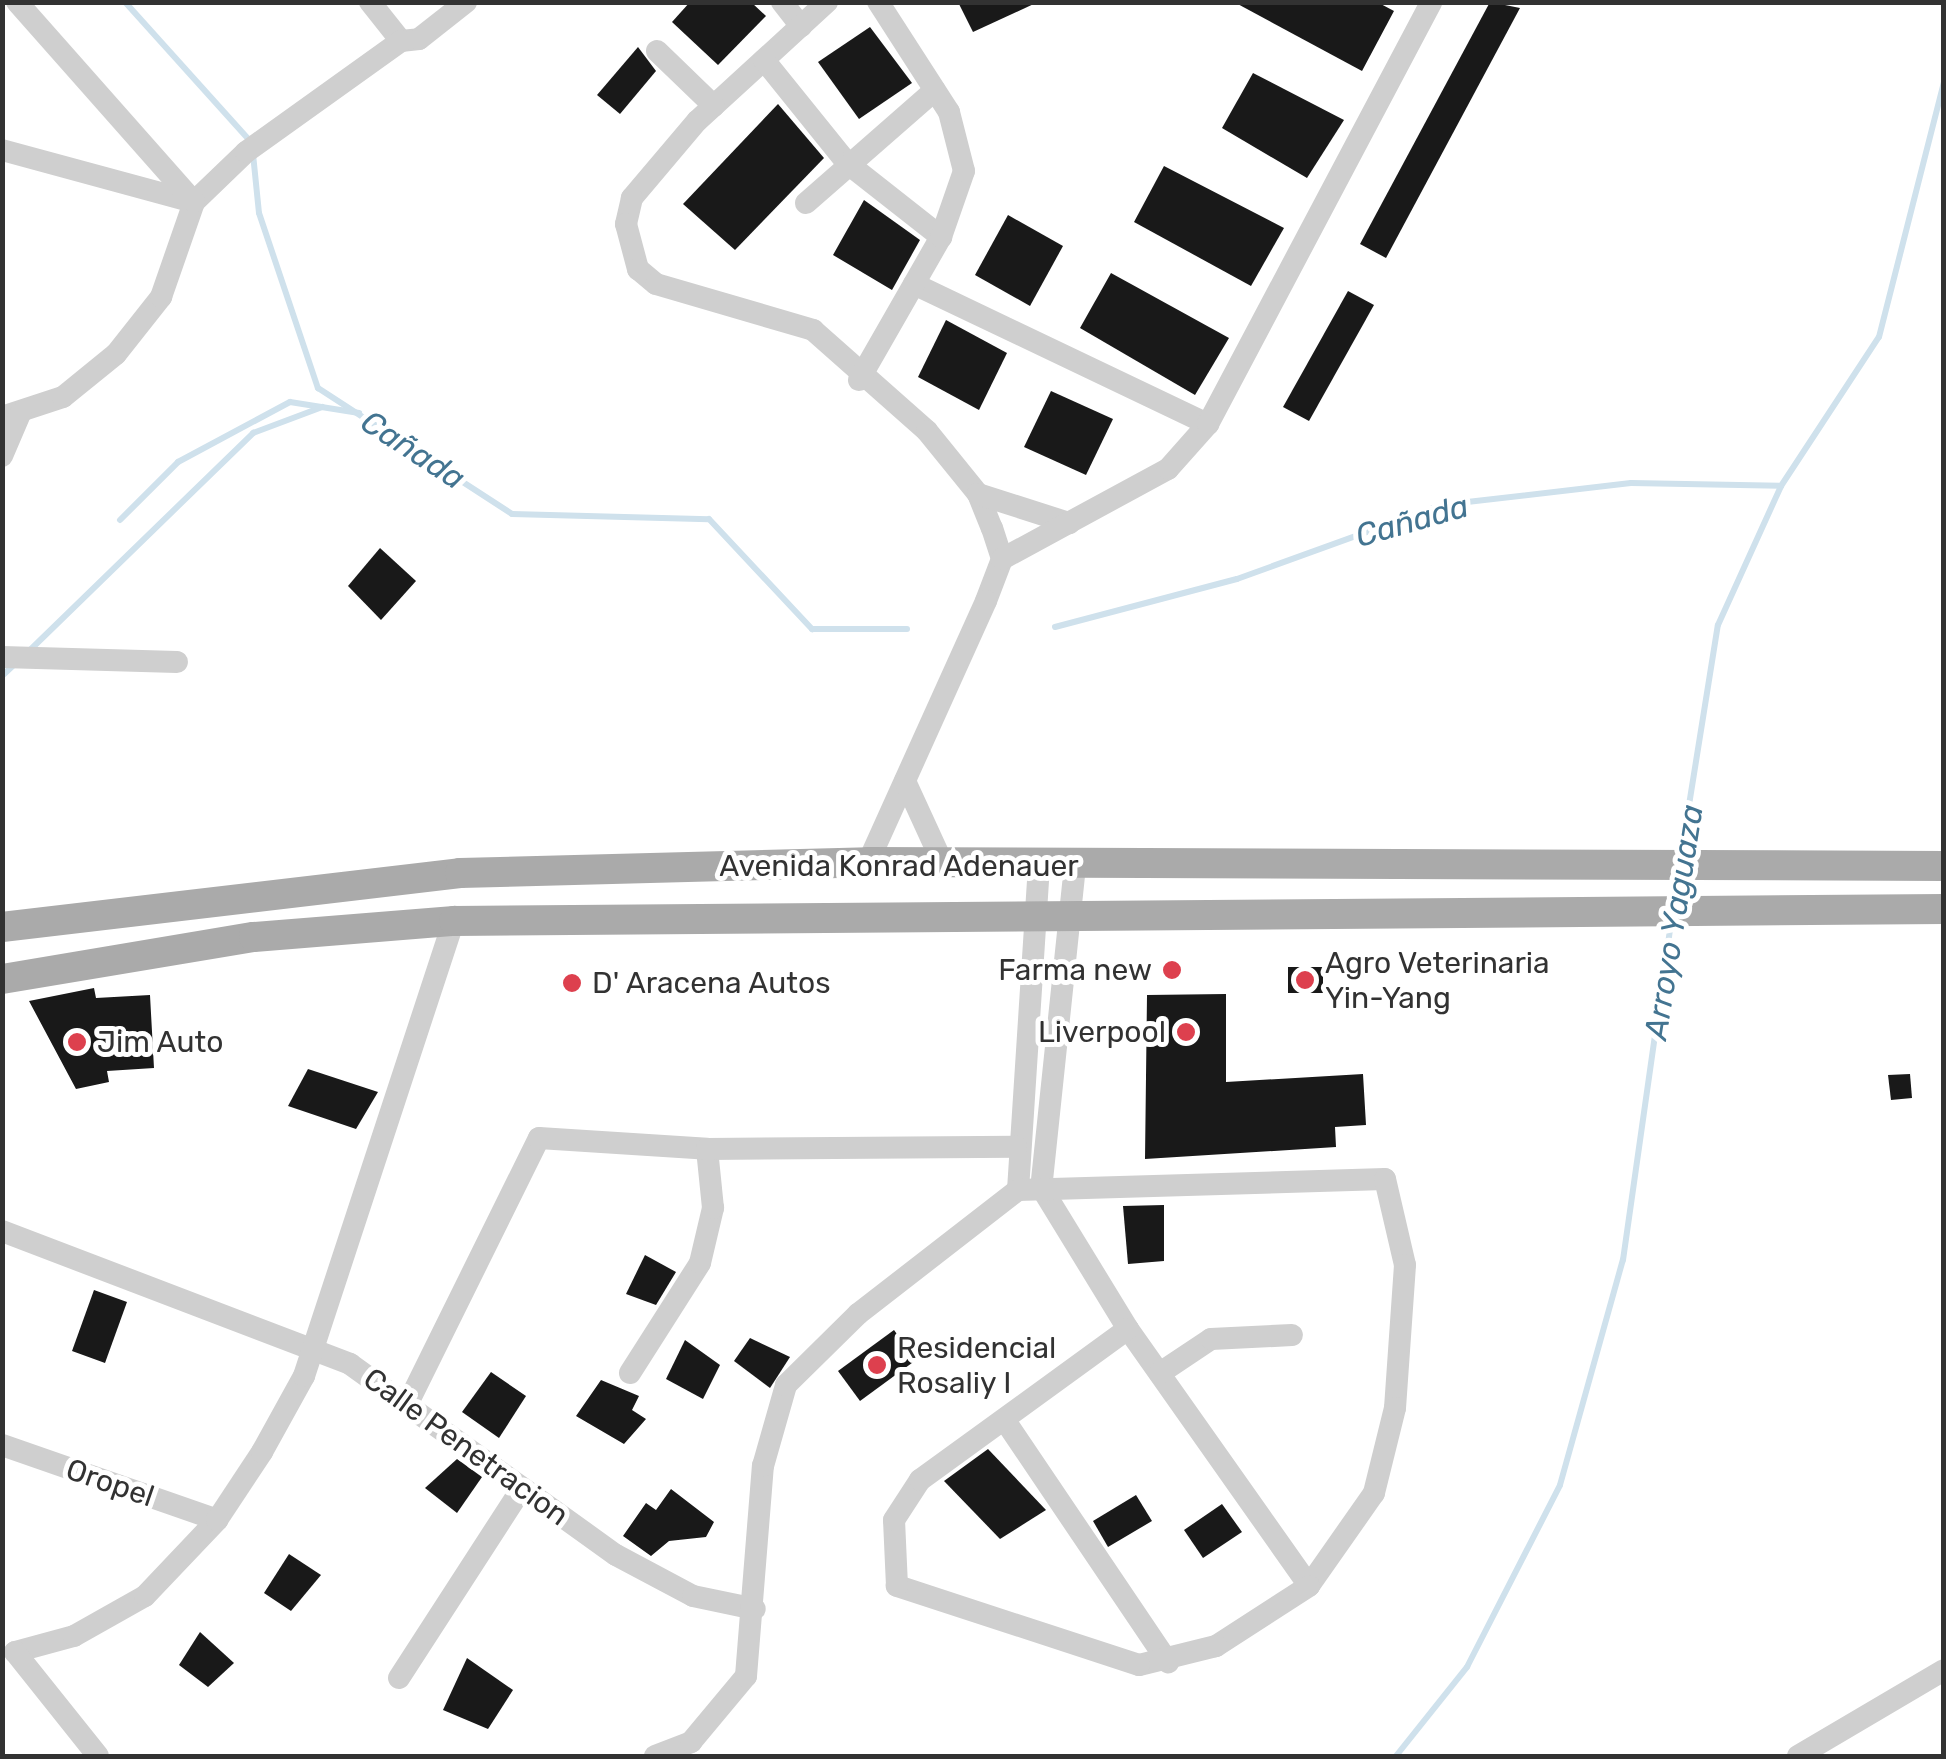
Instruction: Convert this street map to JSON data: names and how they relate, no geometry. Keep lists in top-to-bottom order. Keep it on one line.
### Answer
{"streets":{"main road":["Avenida Konrad Adenauer"],"street":["Calle Penetracion","Oropel"]},"water":["Cañada","Arroyo Yaguaza"],"places":["Farma new","Agro Veterinaria Yin-Yang","D' Aracena Autos","Liverpool","Jim Auto","Residencial Rosaliy I"]}
